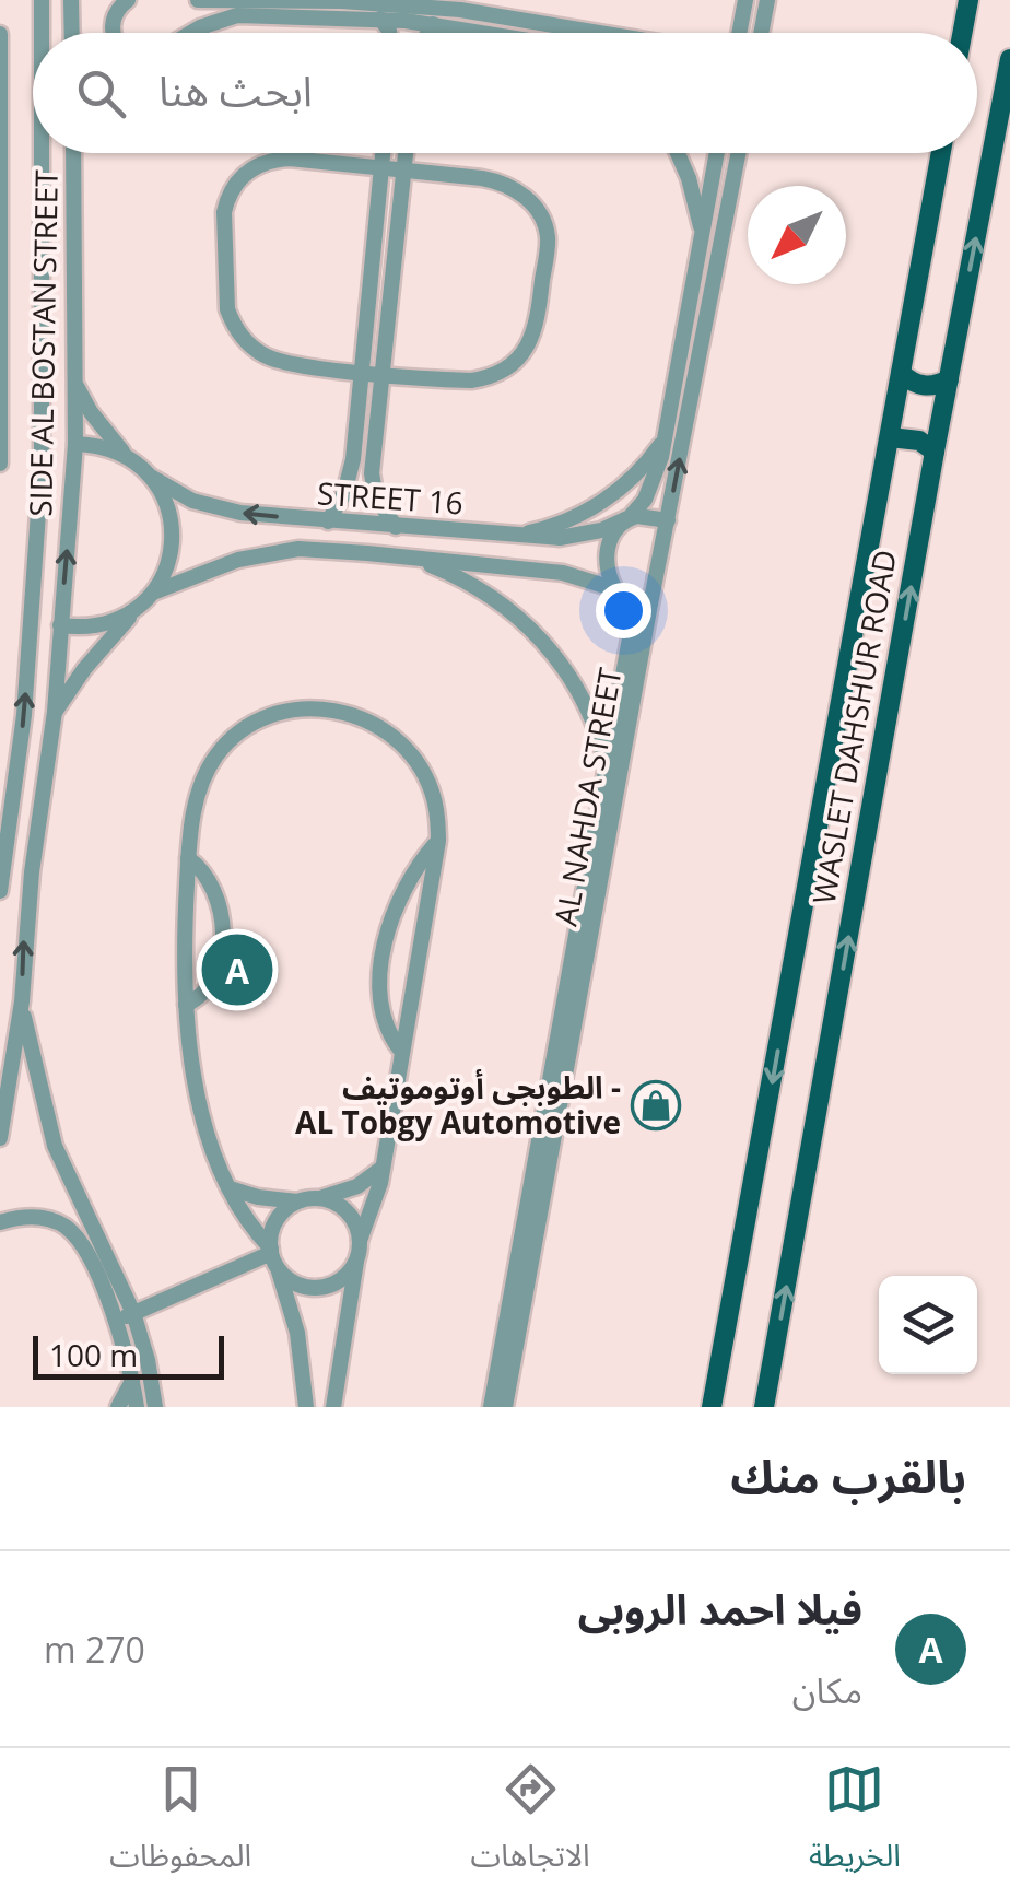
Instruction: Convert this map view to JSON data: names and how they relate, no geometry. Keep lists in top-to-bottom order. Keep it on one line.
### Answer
{"streets":{"main road":["WASLET DAHSHUR ROAD"],"street":["SIDE AL BOSTAN STREET","STREET 16","AL NAHDA STREET"]},"crossings":[["STREET 16","AL NAHDA STREET"]],"places":{"shop":["الطوبجى أوتوموتيف - AL Tobgy Automotive"]},"scale_bar":"100 m","north":"bottom left","page":{"search":"ابحث هنا","pins":"A","scale":"100 m","heading":"بالقرب منك","list":[{"mark":"A","name":"فيلا احمد الروبى","note":"مكان","value":"270 m"}],"nav":["الخريطة","الاتجاهات","المحفوظات"]}}
